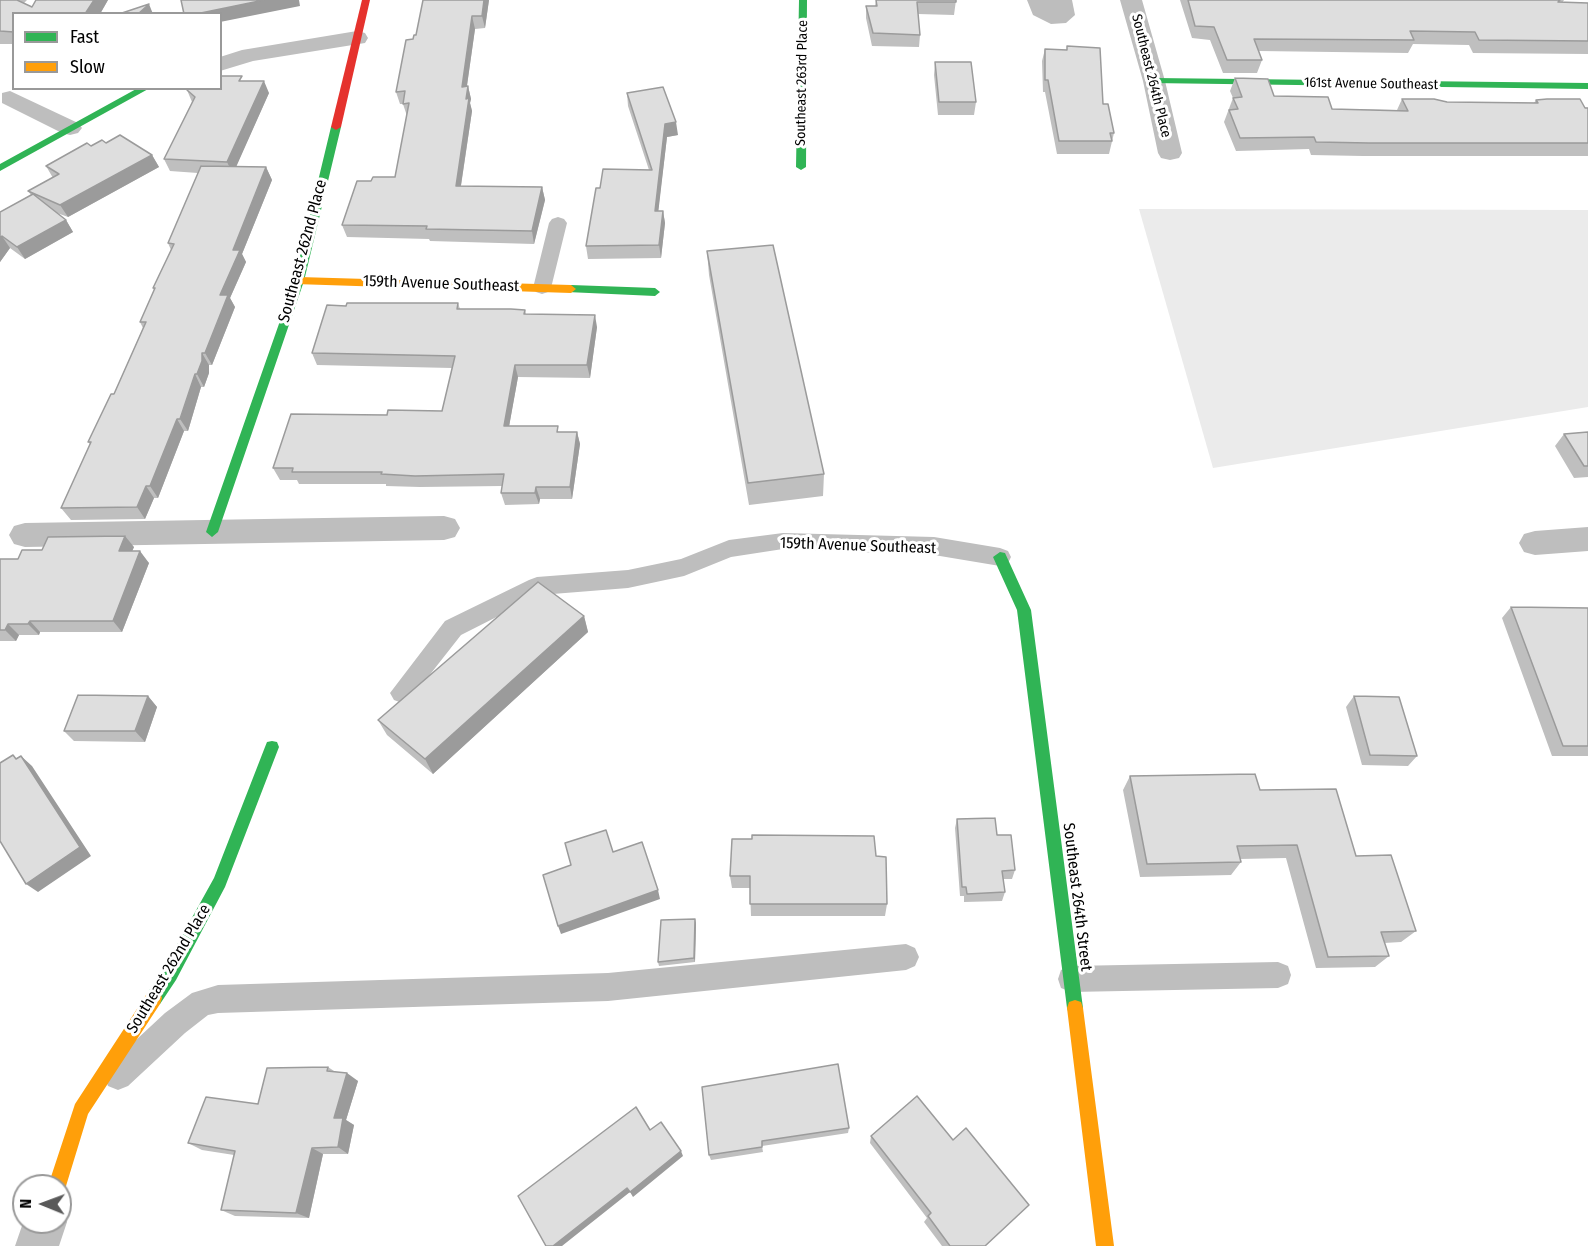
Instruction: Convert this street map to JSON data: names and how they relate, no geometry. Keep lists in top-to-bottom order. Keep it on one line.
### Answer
{"streets":{"street":["Southeast 264th Place","Southeast 263rd Place","161st Avenue Southeast","Southeast 262nd Place","159th Avenue Southeast","Southeast 264th Street"]},"crossings":[["Southeast 264th Place","161st Avenue Southeast"],["Southeast 262nd Place","159th Avenue Southeast"],["159th Avenue Southeast","Southeast 264th Street"]],"legend":["Fast","Slow"],"north":"left"}
